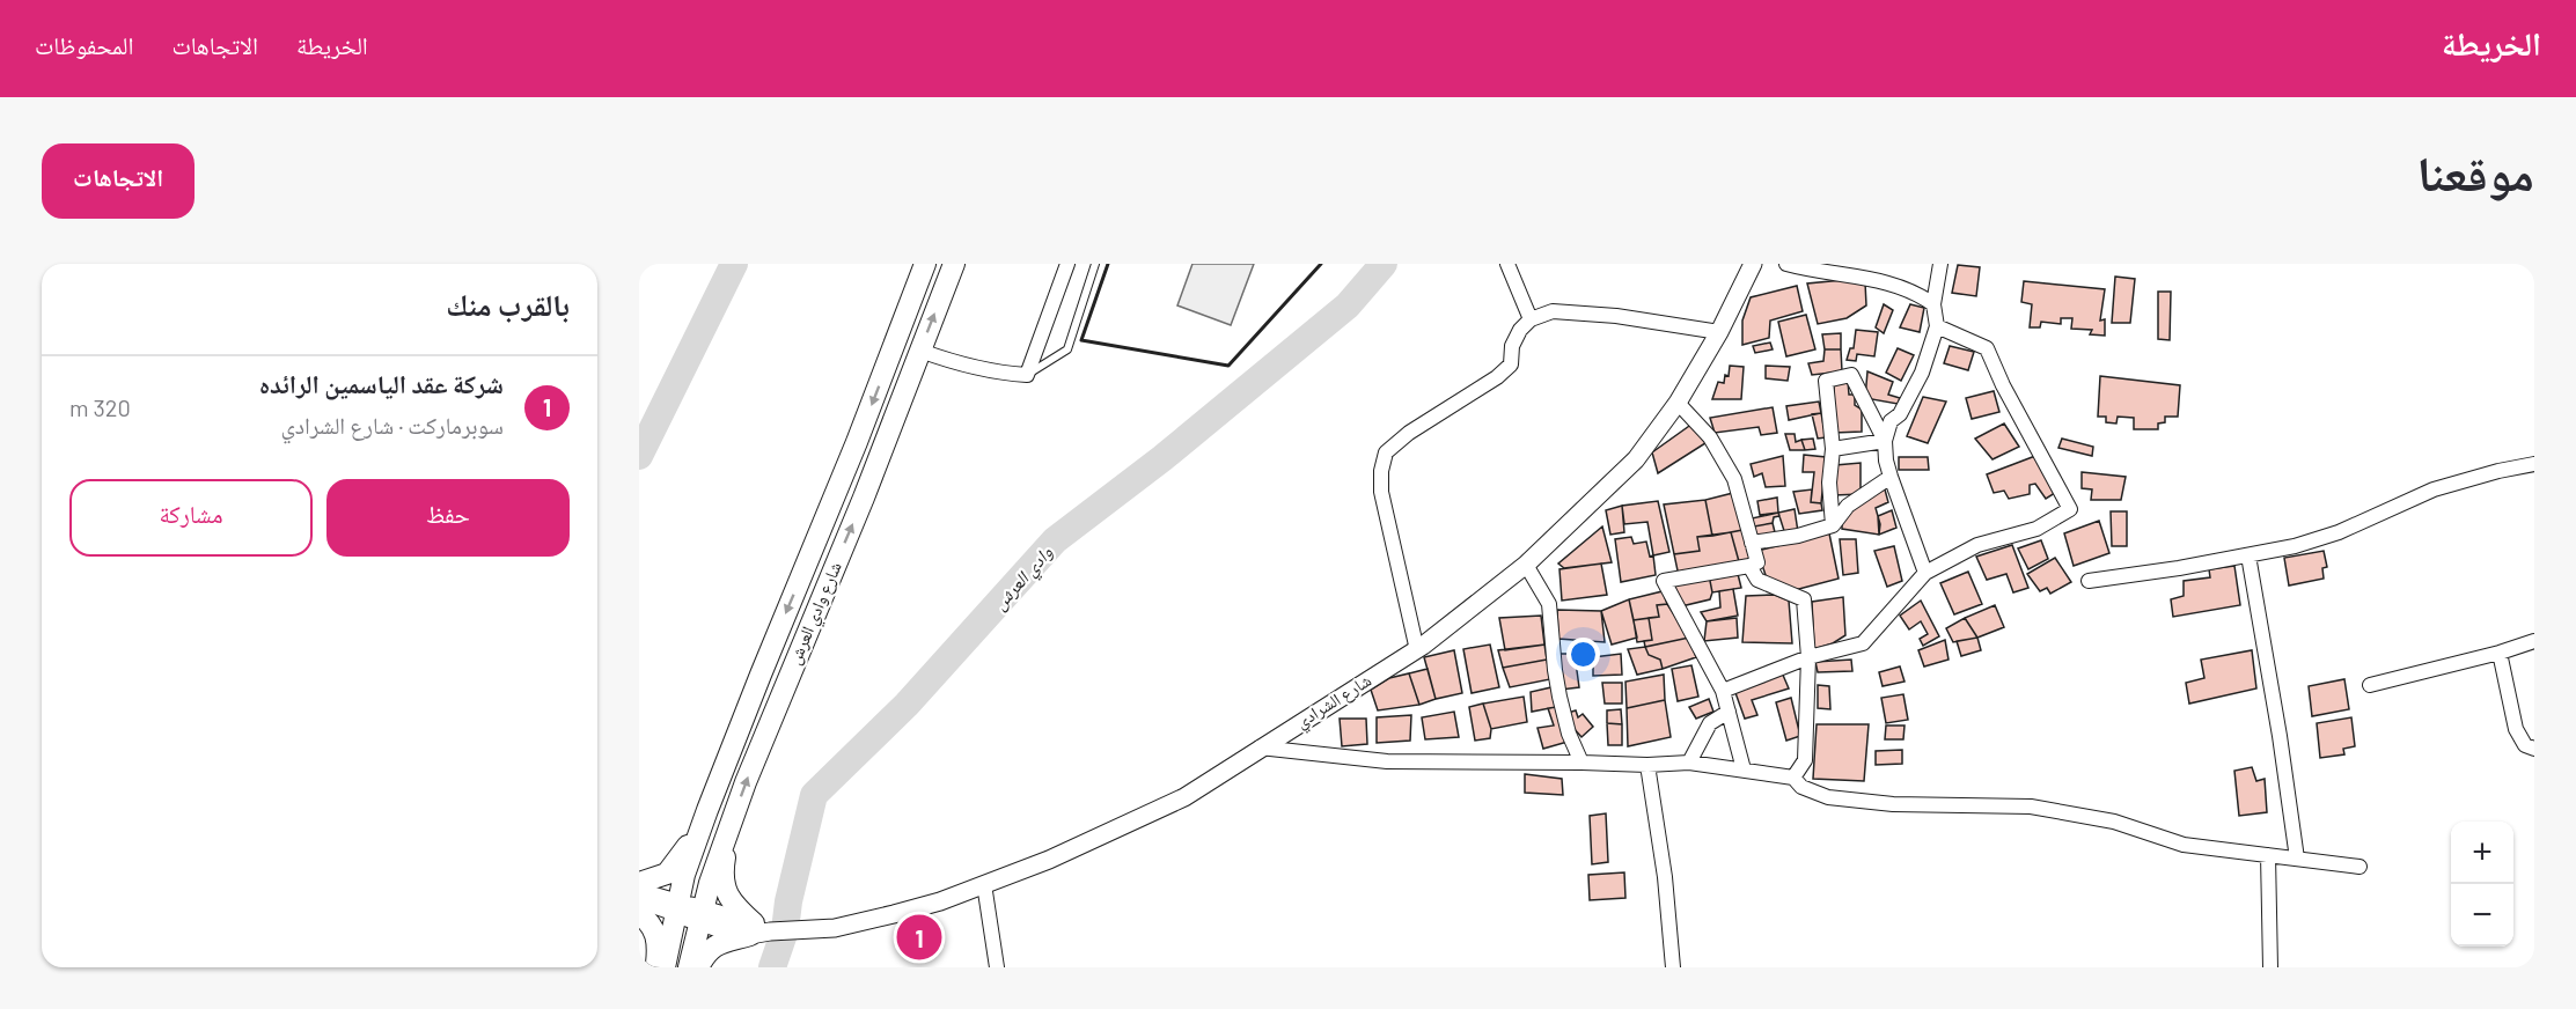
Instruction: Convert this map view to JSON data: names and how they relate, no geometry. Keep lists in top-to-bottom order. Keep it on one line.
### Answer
{"streets":{"main road":["شارع وادي العرش"],"street":["شارع الشرادي"]},"crossings":[["شارع وادي العرش","شارع الشرادي"]],"water":["وادي العرش"],"page":{"header":"الخريطة","nav":["الخريطة","الاتجاهات","المحفوظات"],"title":"موقعنا","buttons":["الاتجاهات",["حفظ","مشاركة"]],"heading":"بالقرب منك","list":[{"mark":"1","name":"شرکة عقد الیاسمین الرائدہ","note":"سوبرماركت · شارع الشرادي","value":"320 m"}],"map_buttons":["+","−"],"pins":"1"}}
